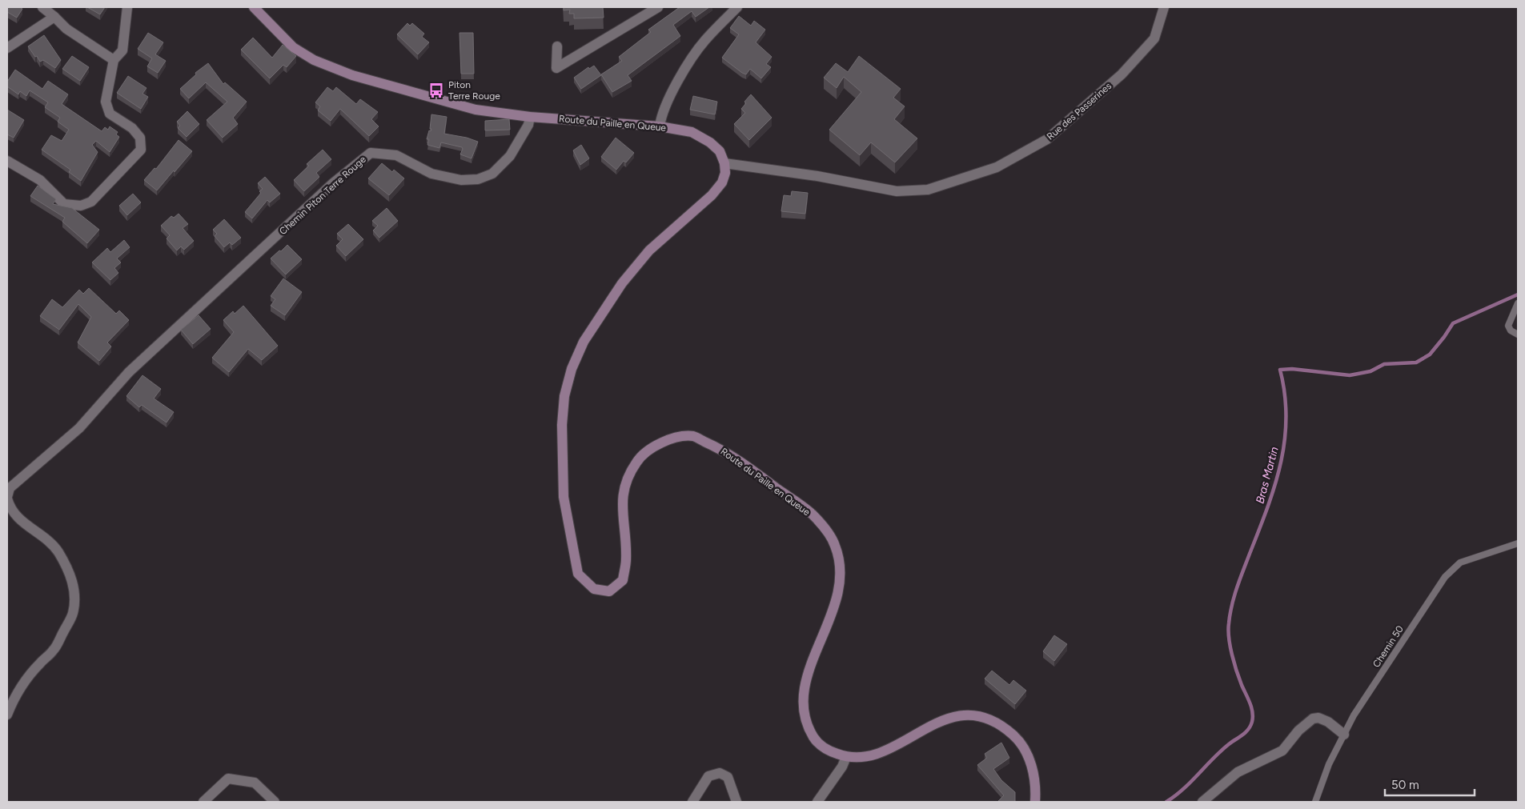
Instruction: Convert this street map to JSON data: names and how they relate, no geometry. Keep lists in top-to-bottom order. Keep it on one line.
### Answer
{"streets":{"main road":["Route du Paille en Queue"],"street":["Rue des Passerines","Chemin Piton Terre Rouge"],"lane":["Chemin 50"]},"crossings":[["Rue des Passerines","Route du Paille en Queue"],["Route du Paille en Queue","Chemin Piton Terre Rouge"]],"water":["Bras Martin"],"places":{"bus stop":["Piton Terre Rouge"]},"scale_bar":"50 m"}
